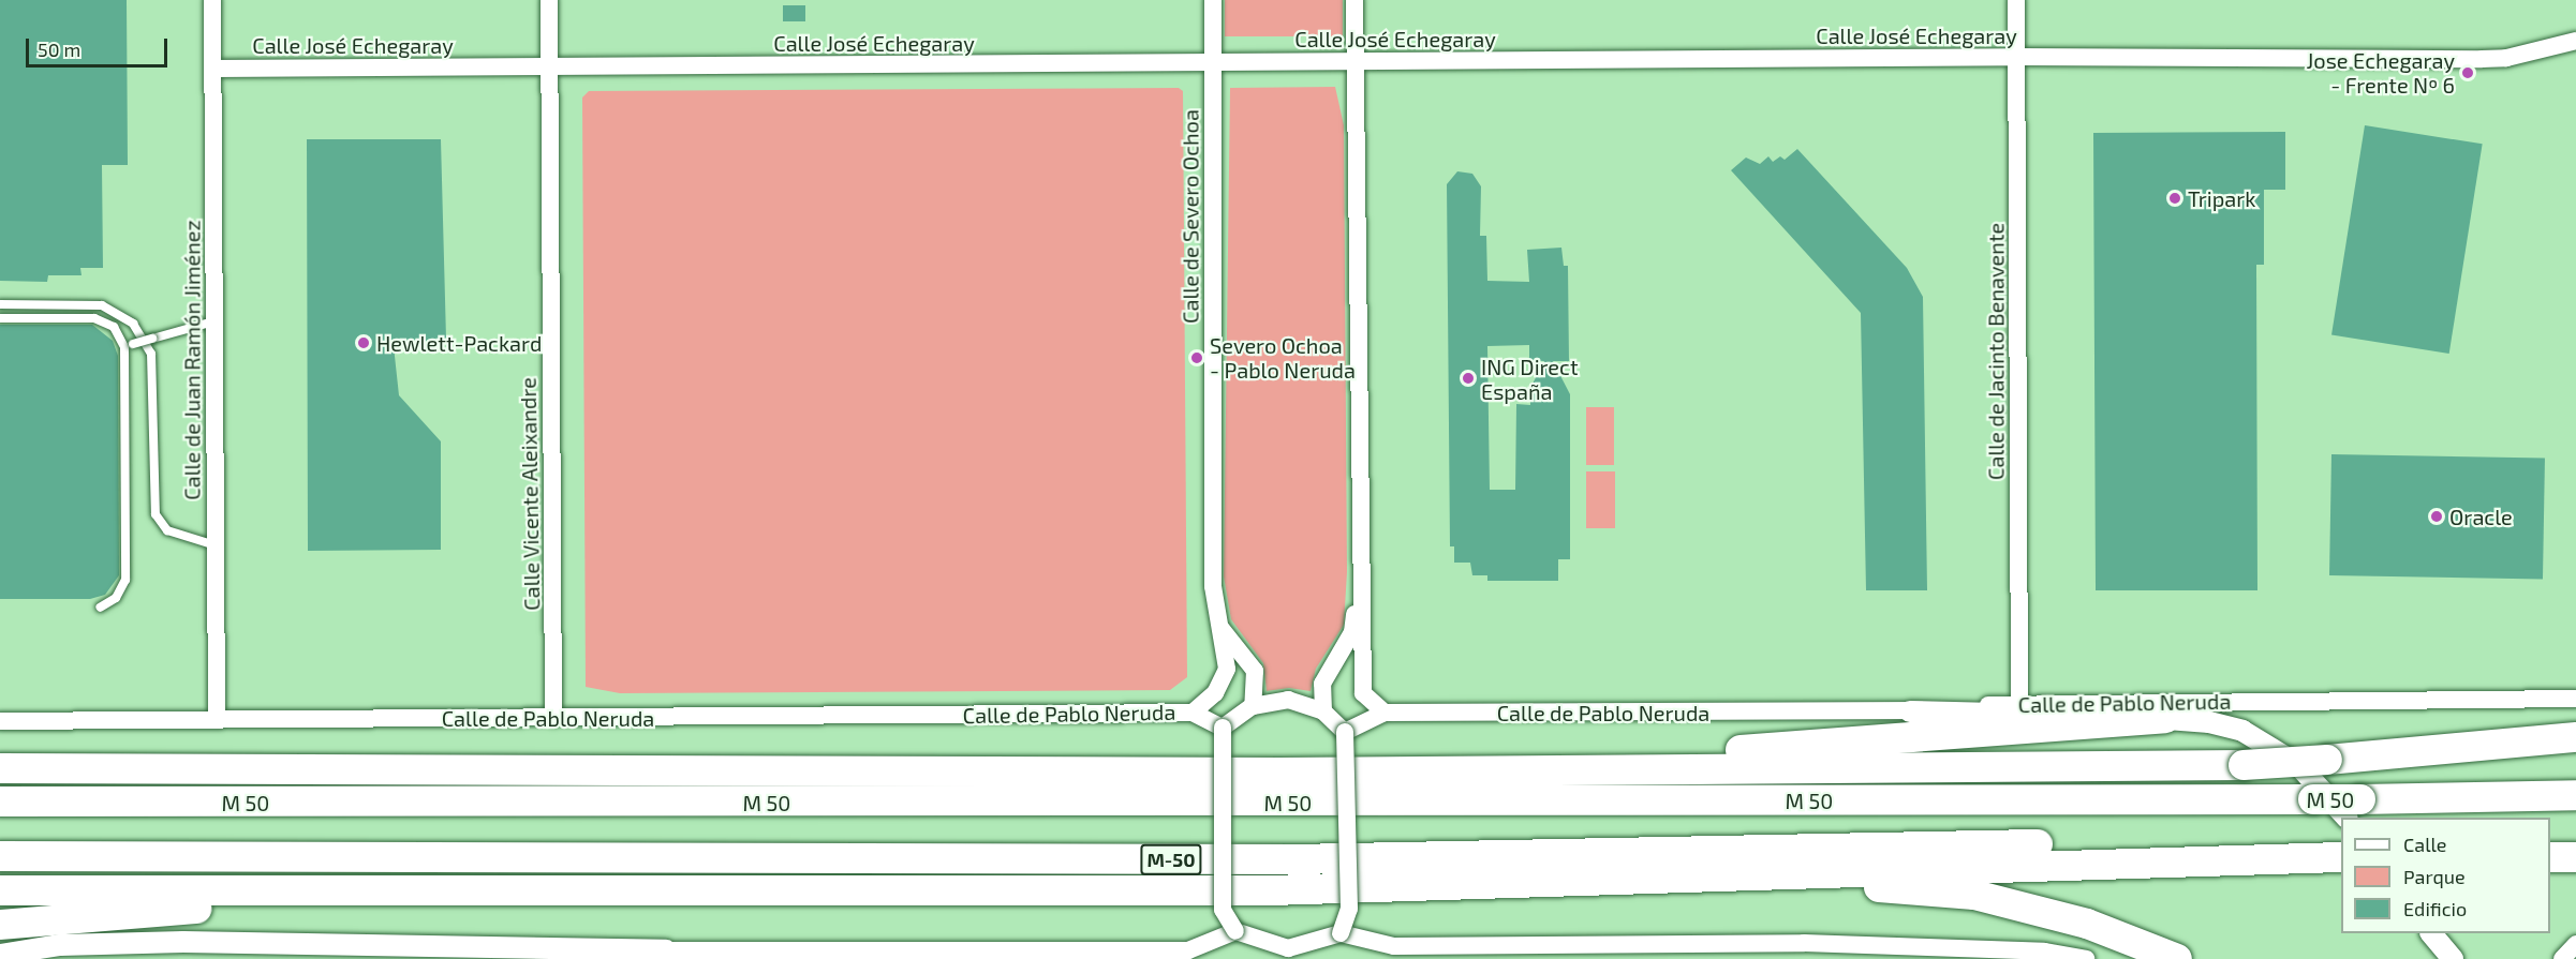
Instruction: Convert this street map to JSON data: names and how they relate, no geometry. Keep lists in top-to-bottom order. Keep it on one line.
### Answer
{"streets":{"highway":["M 50","M-50"],"street":["Calle José Echegaray","Calle de Severo Ochoa","Calle de Jacinto Benavente","Calle de Juan Ramón Jiménez","Calle Vicente Aleixandre","Calle de Pablo Neruda"]},"crossings":[["Calle José Echegaray","Calle de Severo Ochoa"],["Calle José Echegaray","Calle de Jacinto Benavente"],["Calle José Echegaray","Calle de Juan Ramón Jiménez"],["Calle José Echegaray","Calle Vicente Aleixandre"],["Calle de Severo Ochoa","Calle de Pablo Neruda"],["Calle de Jacinto Benavente","Calle de Pablo Neruda"],["Calle de Juan Ramón Jiménez","Calle de Pablo Neruda"],["Calle Vicente Aleixandre","Calle de Pablo Neruda"]],"places":["Jose Echegaray - Frente Nº 6","Tripark","Hewlett-Packard","Severo Ochoa - Pablo Neruda","ING Direct España","Oracle"],"legend":["Calle","Parque","Edificio"],"scale_bar":"50 m"}
